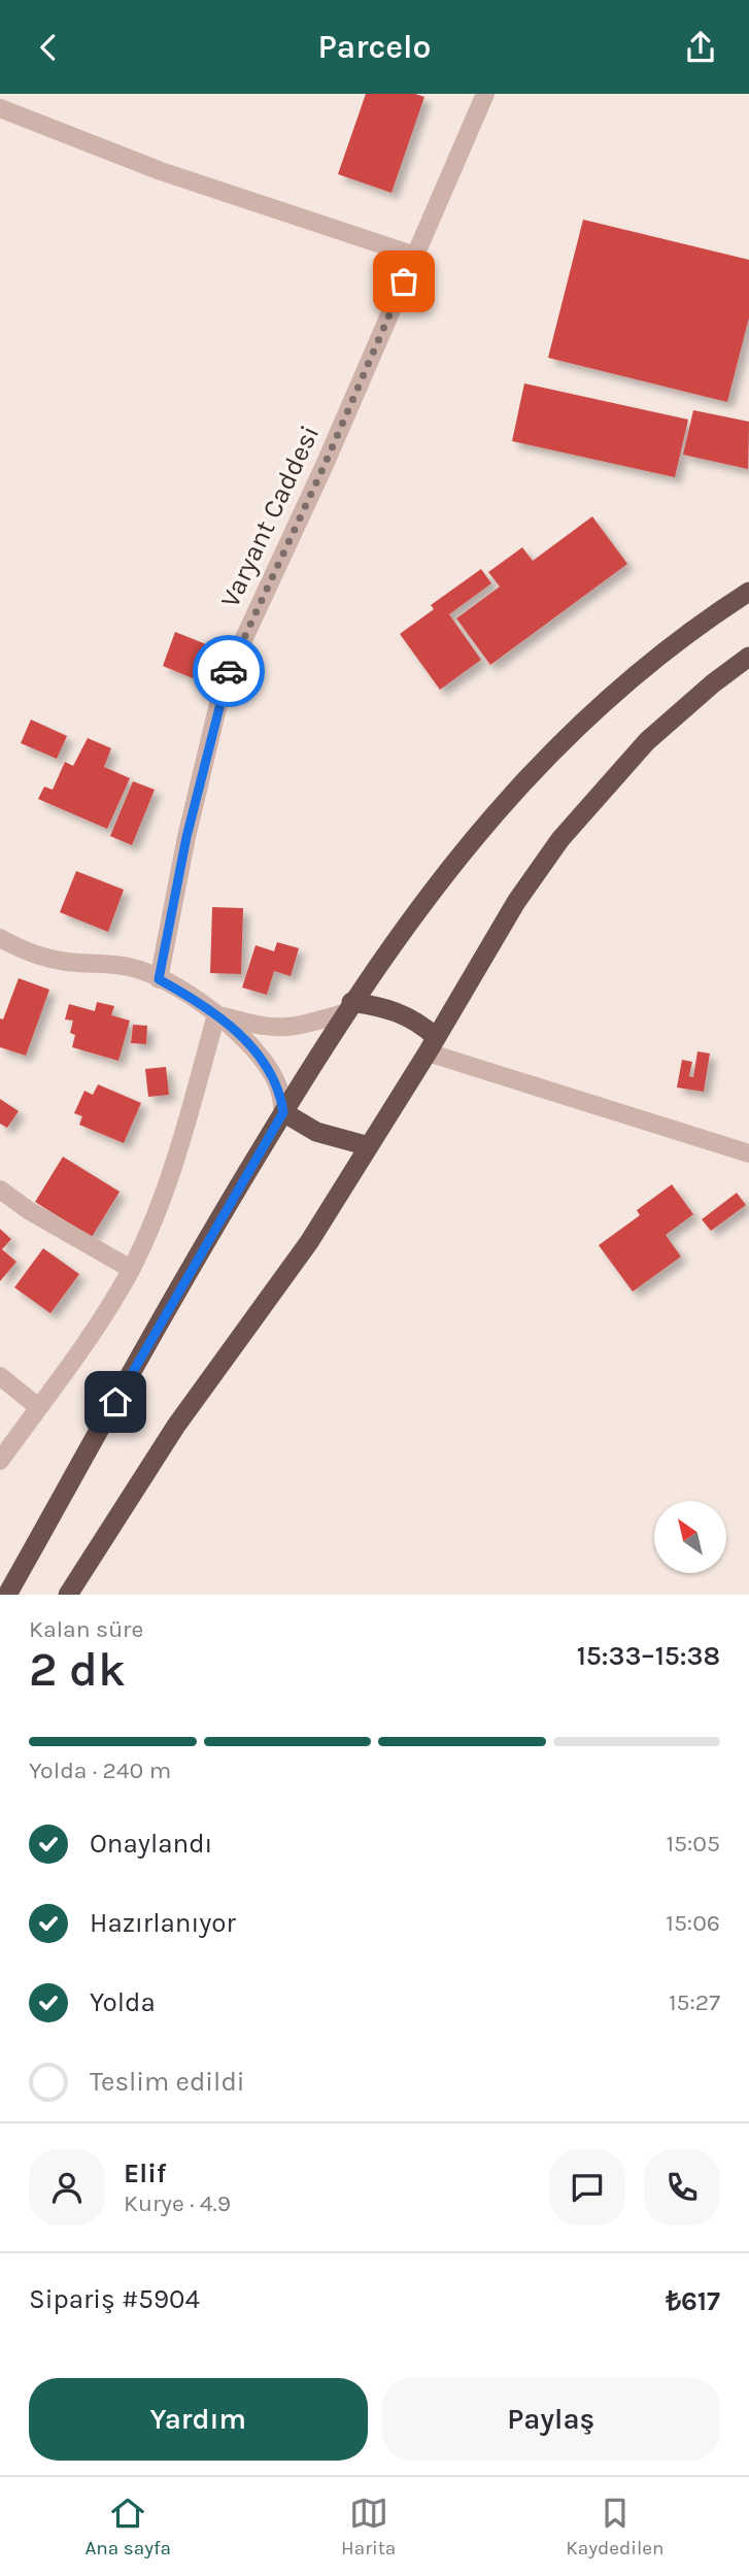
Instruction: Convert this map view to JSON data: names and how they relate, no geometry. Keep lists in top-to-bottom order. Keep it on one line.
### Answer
{"streets":{"street":["Varyant Caddesi"]},"north":"top left","page":{"header":"Parcelo","heading":["2 dk","Kalan süre","15:33–15:38"],"panel":["Elif","Kurye · 4.9","Sipariş #5904","₺617"],"bar":"Yolda · 240 m","list":[["Onaylandı","15:05"],["Hazırlanıyor","15:06"],["Yolda","15:27"],"Teslim edildi"],"buttons":["Yardım","Paylaş"],"tabs":["Ana sayfa","Harita","Kaydedilen"]}}
